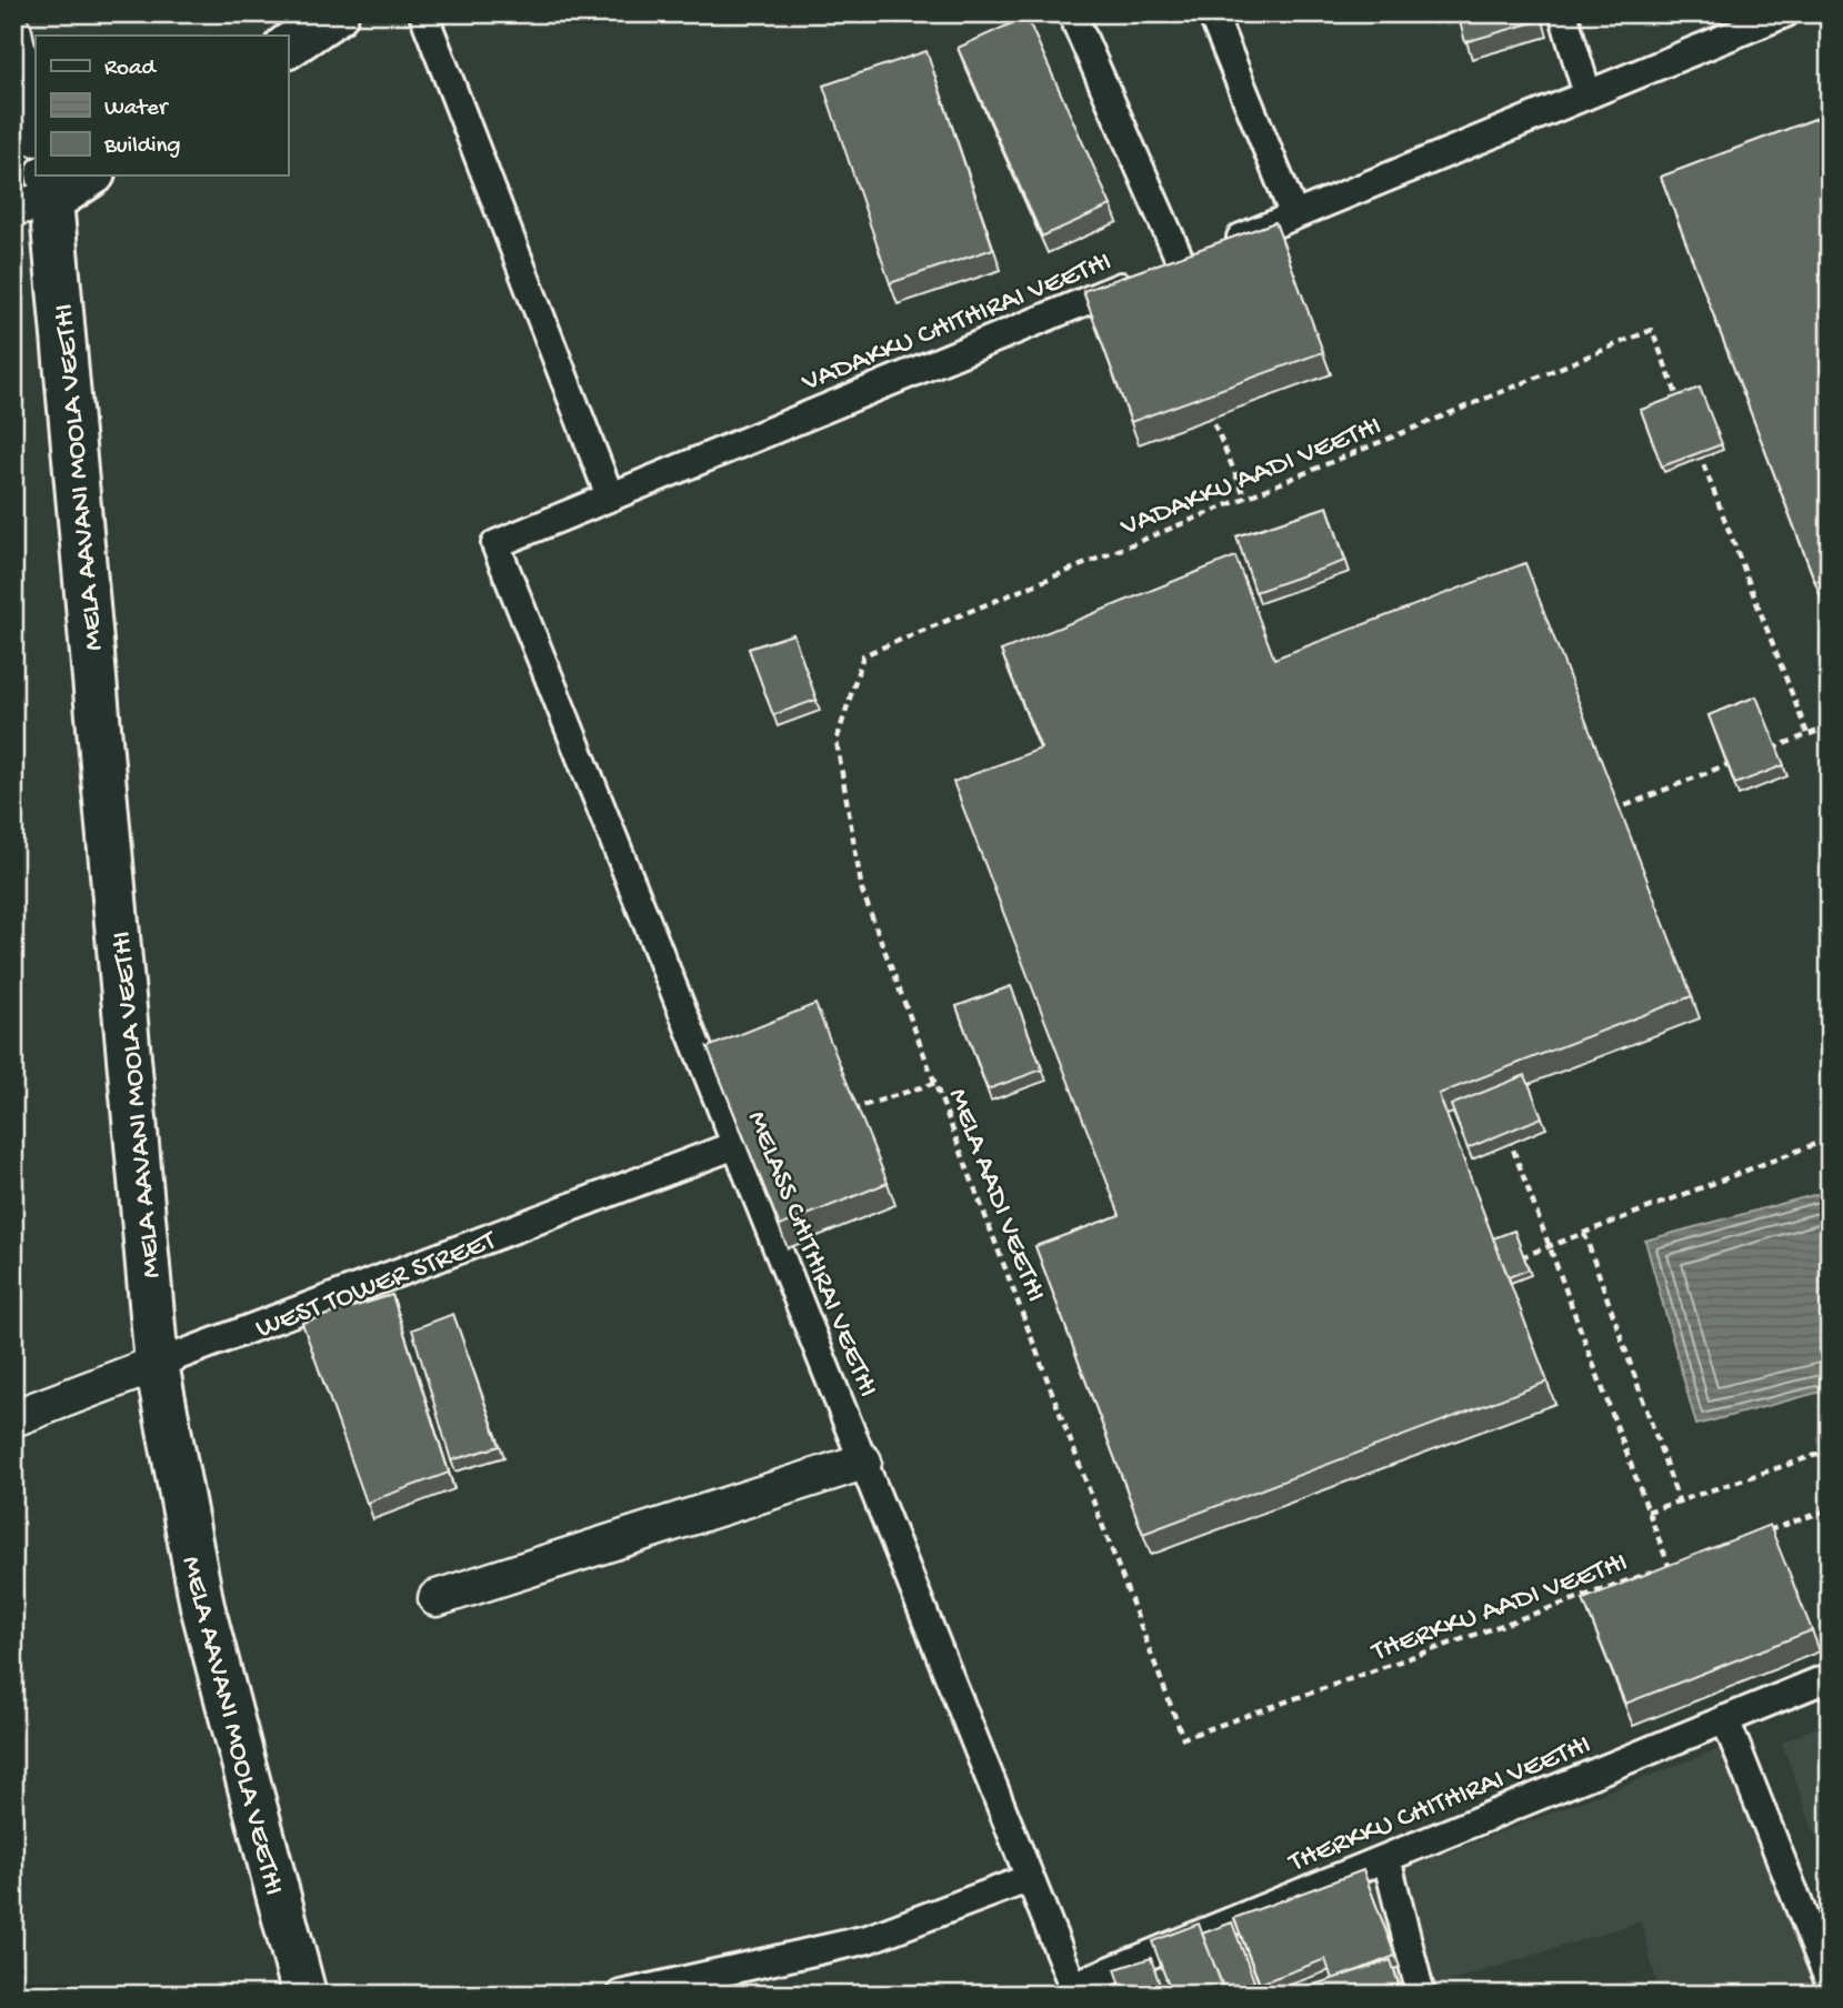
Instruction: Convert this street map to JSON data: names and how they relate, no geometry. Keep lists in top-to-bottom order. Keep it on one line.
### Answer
{"streets":{"main road":["MELA AAVANI MOOLA VEETHI"],"street":["VADAKKU CHITHIRAI VEETHI","MELASS CHITHIRAI VEETHI","WEST TOWER STREET","THERKKU CHITHIRAI VEETHI"],"path":["VADAKKU AADI VEETHI","MELA AADI VEETHI","THERKKU AADI VEETHI"]},"crossings":[["VADAKKU CHITHIRAI VEETHI","MELASS CHITHIRAI VEETHI"],["VADAKKU AADI VEETHI","MELA AADI VEETHI"],["MELA AAVANI MOOLA VEETHI","WEST TOWER STREET"],["MELA AADI VEETHI","THERKKU AADI VEETHI"],["MELASS CHITHIRAI VEETHI","WEST TOWER STREET"],["MELASS CHITHIRAI VEETHI","THERKKU CHITHIRAI VEETHI"]],"legend":["Road","Water","Building"]}
